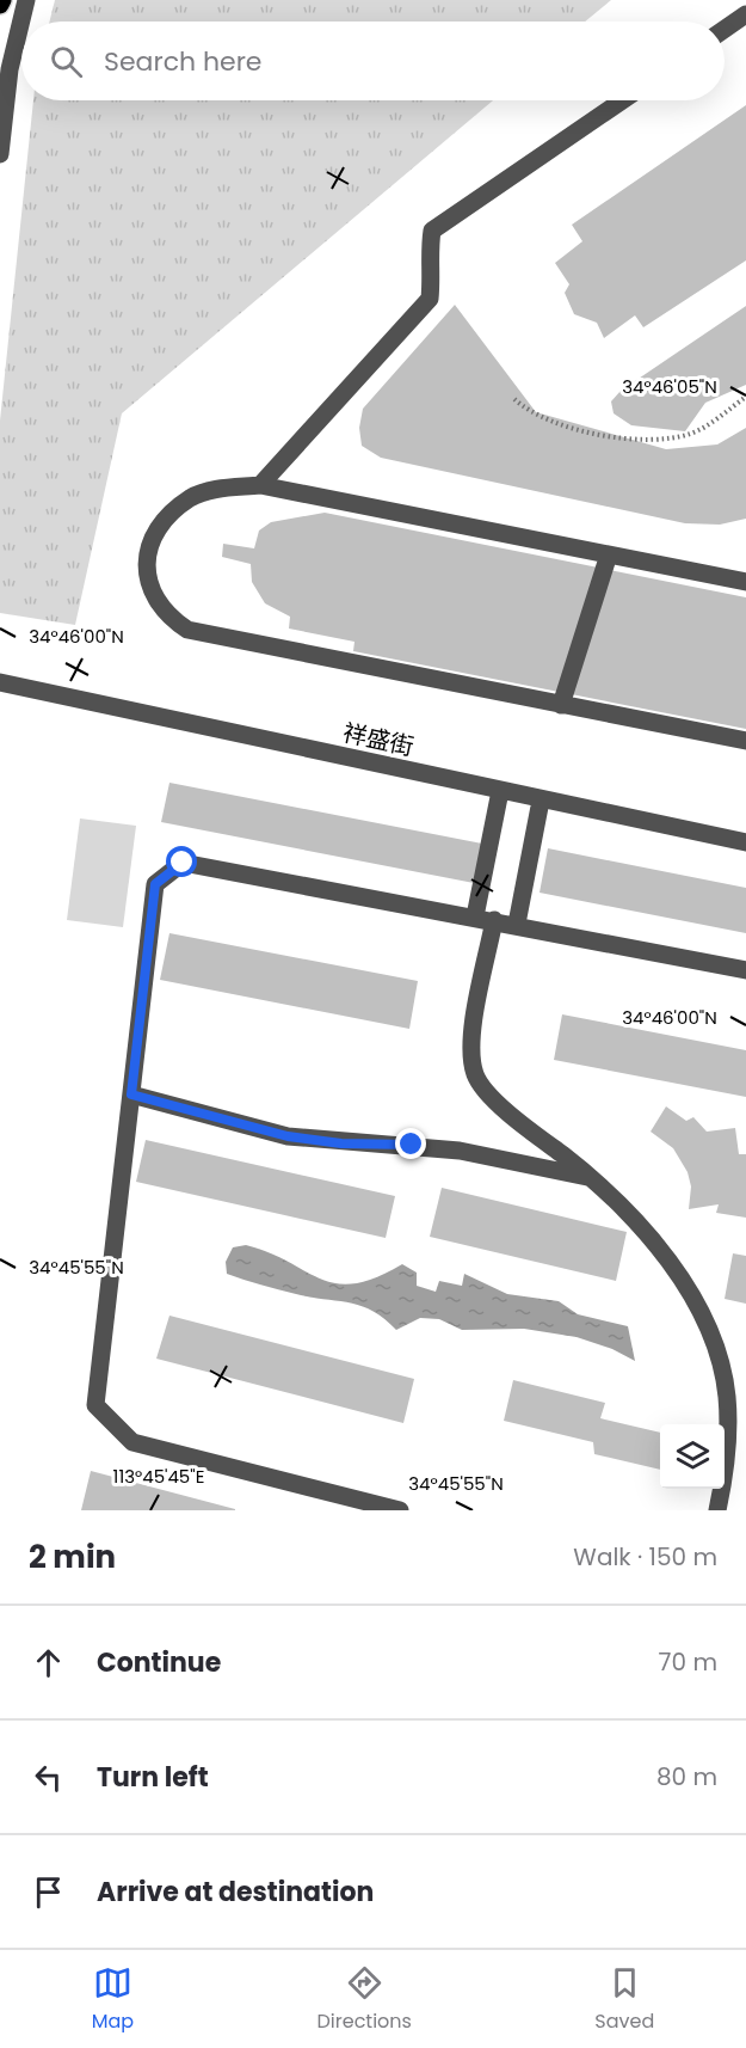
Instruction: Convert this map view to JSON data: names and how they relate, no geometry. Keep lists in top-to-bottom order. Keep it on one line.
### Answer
{"streets":{"street":["祥盛街"]},"page":{"search":"Search here","heading":["2 min","Walk · 150 m"],"list":[["Continue","70 m"],["Turn left","80 m"],"Arrive at destination"],"nav":["Map","Directions","Saved"]},"coordinates":["34°46'05\"N","34°46'00\"N","34°45'55\"N","113°45'45\"E"]}
